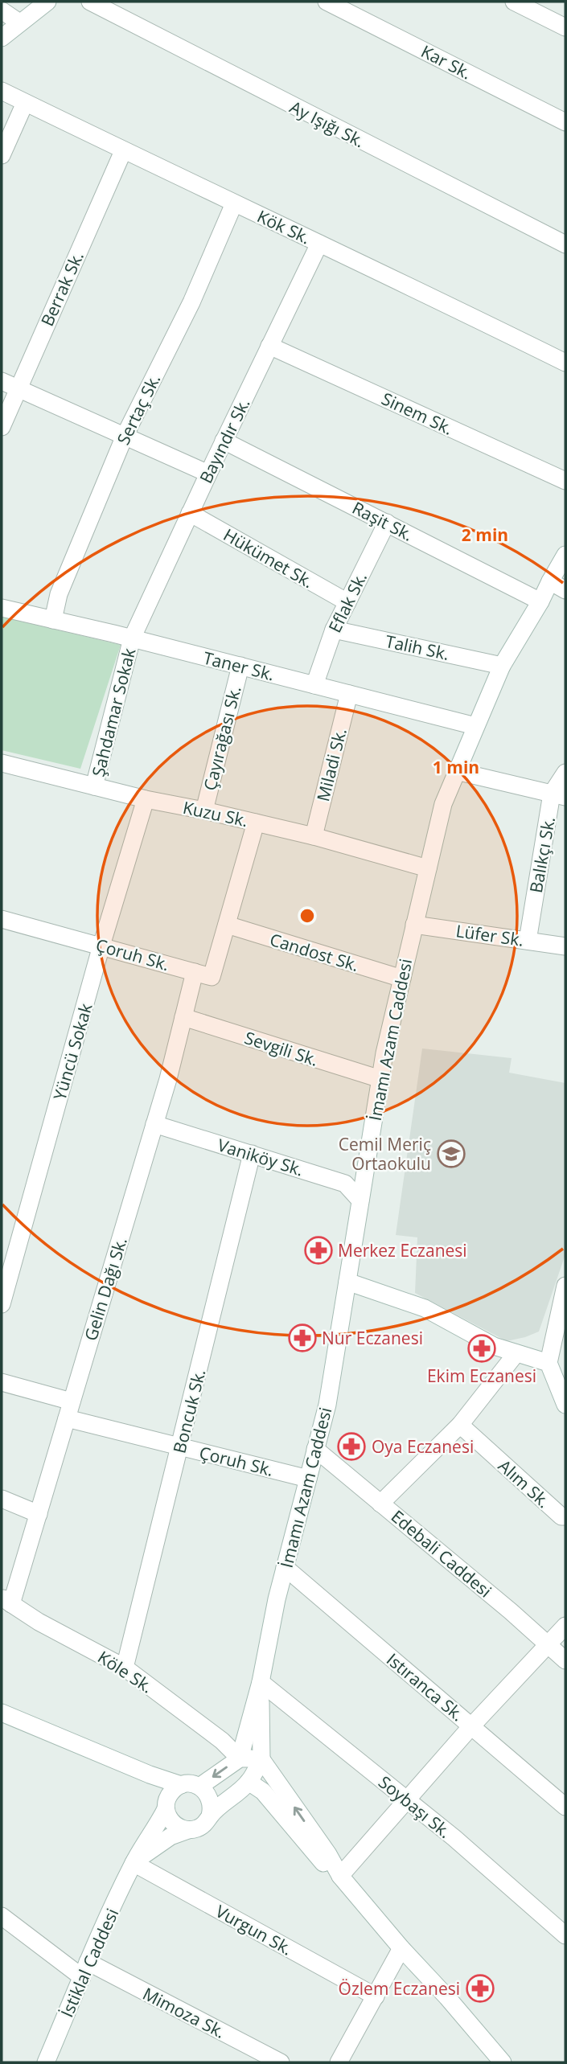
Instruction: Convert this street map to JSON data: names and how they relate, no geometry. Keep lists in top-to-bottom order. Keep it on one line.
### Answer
{"streets":{"street":["Kar Sk.","Ay Işığı Sk.","Kök Sk.","Berrak Sk.","Sertaç Sk.","Sinem Sk.","Bayındır Sk.","Raşit Sk.","Hükümet Sk.","Eflak Sk.","Talih Sk.","Taner Sk.","Şahdamar Sokak","Çayırağası Sk.","Miladi Sk.","Kuzu Sk.","Balıkçı Sk.","Lüfer Sk.","Candost Sk.","Çoruh Sk.","İmamı Azam Caddesi","Sevgili Sk.","Yüncü Sokak","Vaniköy Sk.","Gelin Dağı Sk.","Boncuk Sk.","Alım Sk.","Edebali Caddesi","Köle Sk.","Istıranca Sk.","Soybaşı Sk.","Vurgun Sk.","İstiklal Caddesi","Mimoza Sk."]},"crossings":[["Kök Sk.","Berrak Sk."],["Kök Sk.","Sertaç Sk."],["Kök Sk.","Bayındır Sk."],["Sertaç Sk.","Taner Sk."],["Sinem Sk.","Bayındır Sk."],["Bayındır Sk.","Raşit Sk."],["Bayındır Sk.","Hükümet Sk."],["Bayındır Sk.","Taner Sk."],["Bayındır Sk.","Şahdamar Sokak"],["Raşit Sk.","Eflak Sk."],["Raşit Sk.","İmamı Azam Caddesi"],["Hükümet Sk.","Eflak Sk."],["Eflak Sk.","Talih Sk."],["Eflak Sk.","Taner Sk."],["Talih Sk.","İmamı Azam Caddesi"],["Taner Sk.","Şahdamar Sokak"],["Taner Sk.","Çayırağası Sk."],["Taner Sk.","Miladi Sk."],["Taner Sk.","İmamı Azam Caddesi"],["Şahdamar Sokak","Kuzu Sk."],["Çayırağası Sk.","Kuzu Sk."],["Miladi Sk.","Kuzu Sk."],["Kuzu Sk.","İmamı Azam Caddesi"],["Kuzu Sk.","Yüncü Sokak"],["Balıkçı Sk.","Lüfer Sk."],["Lüfer Sk.","İmamı Azam Caddesi"],["Candost Sk.","İmamı Azam Caddesi"],["Çoruh Sk.","İmamı Azam Caddesi"],["Çoruh Sk.","Yüncü Sokak"],["Çoruh Sk.","Gelin Dağı Sk."],["Çoruh Sk.","Boncuk Sk."],["İmamı Azam Caddesi","Sevgili Sk."],["İmamı Azam Caddesi","Vaniköy Sk."],["İmamı Azam Caddesi","Edebali Caddesi"],["İmamı Azam Caddesi","Köle Sk."],["İmamı Azam Caddesi","Istıranca Sk."],["İmamı Azam Caddesi","Soybaşı Sk."],["Sevgili Sk.","Gelin Dağı Sk."],["Vaniköy Sk.","Gelin Dağı Sk."],["Vaniköy Sk.","Boncuk Sk."],["Gelin Dağı Sk.","Köle Sk."],["Boncuk Sk.","Köle Sk."],["Vurgun Sk.","İstiklal Caddesi"],["İstiklal Caddesi","Mimoza Sk."]],"places":{"school or university":["Cemil Meriç Ortaokulu"],"pharmacy":["Merkez Eczanesi","Nur Eczanesi","Ekim Eczanesi","Oya Eczanesi","Özlem Eczanesi"]},"rings":["2 min","1 min"]}
